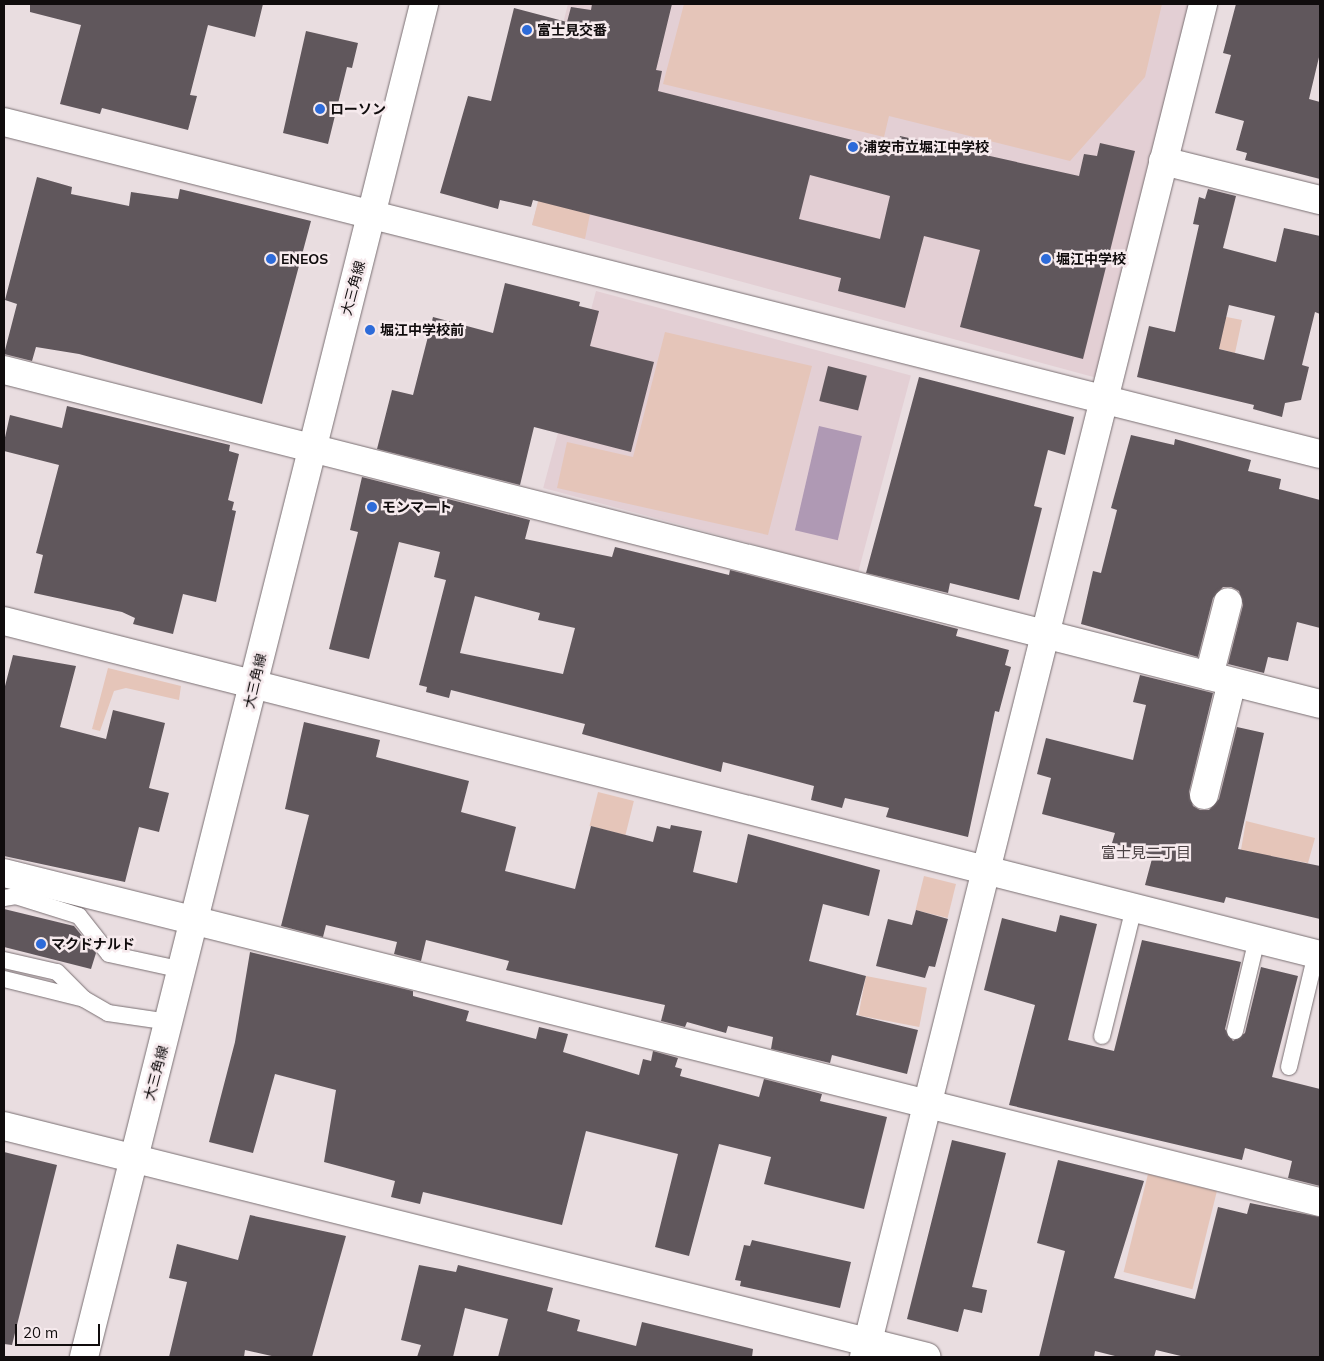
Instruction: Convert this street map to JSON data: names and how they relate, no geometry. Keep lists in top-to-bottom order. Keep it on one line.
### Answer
{"streets":{"street":["大三角線"]},"districts":["富士見二丁目"],"places":["富士見交番","ローソン","浦安市立堀江中学校","ENEOS","堀江中学校","堀江中学校前","モンマート","マクドナルド"],"scale_bar":"20 m"}
